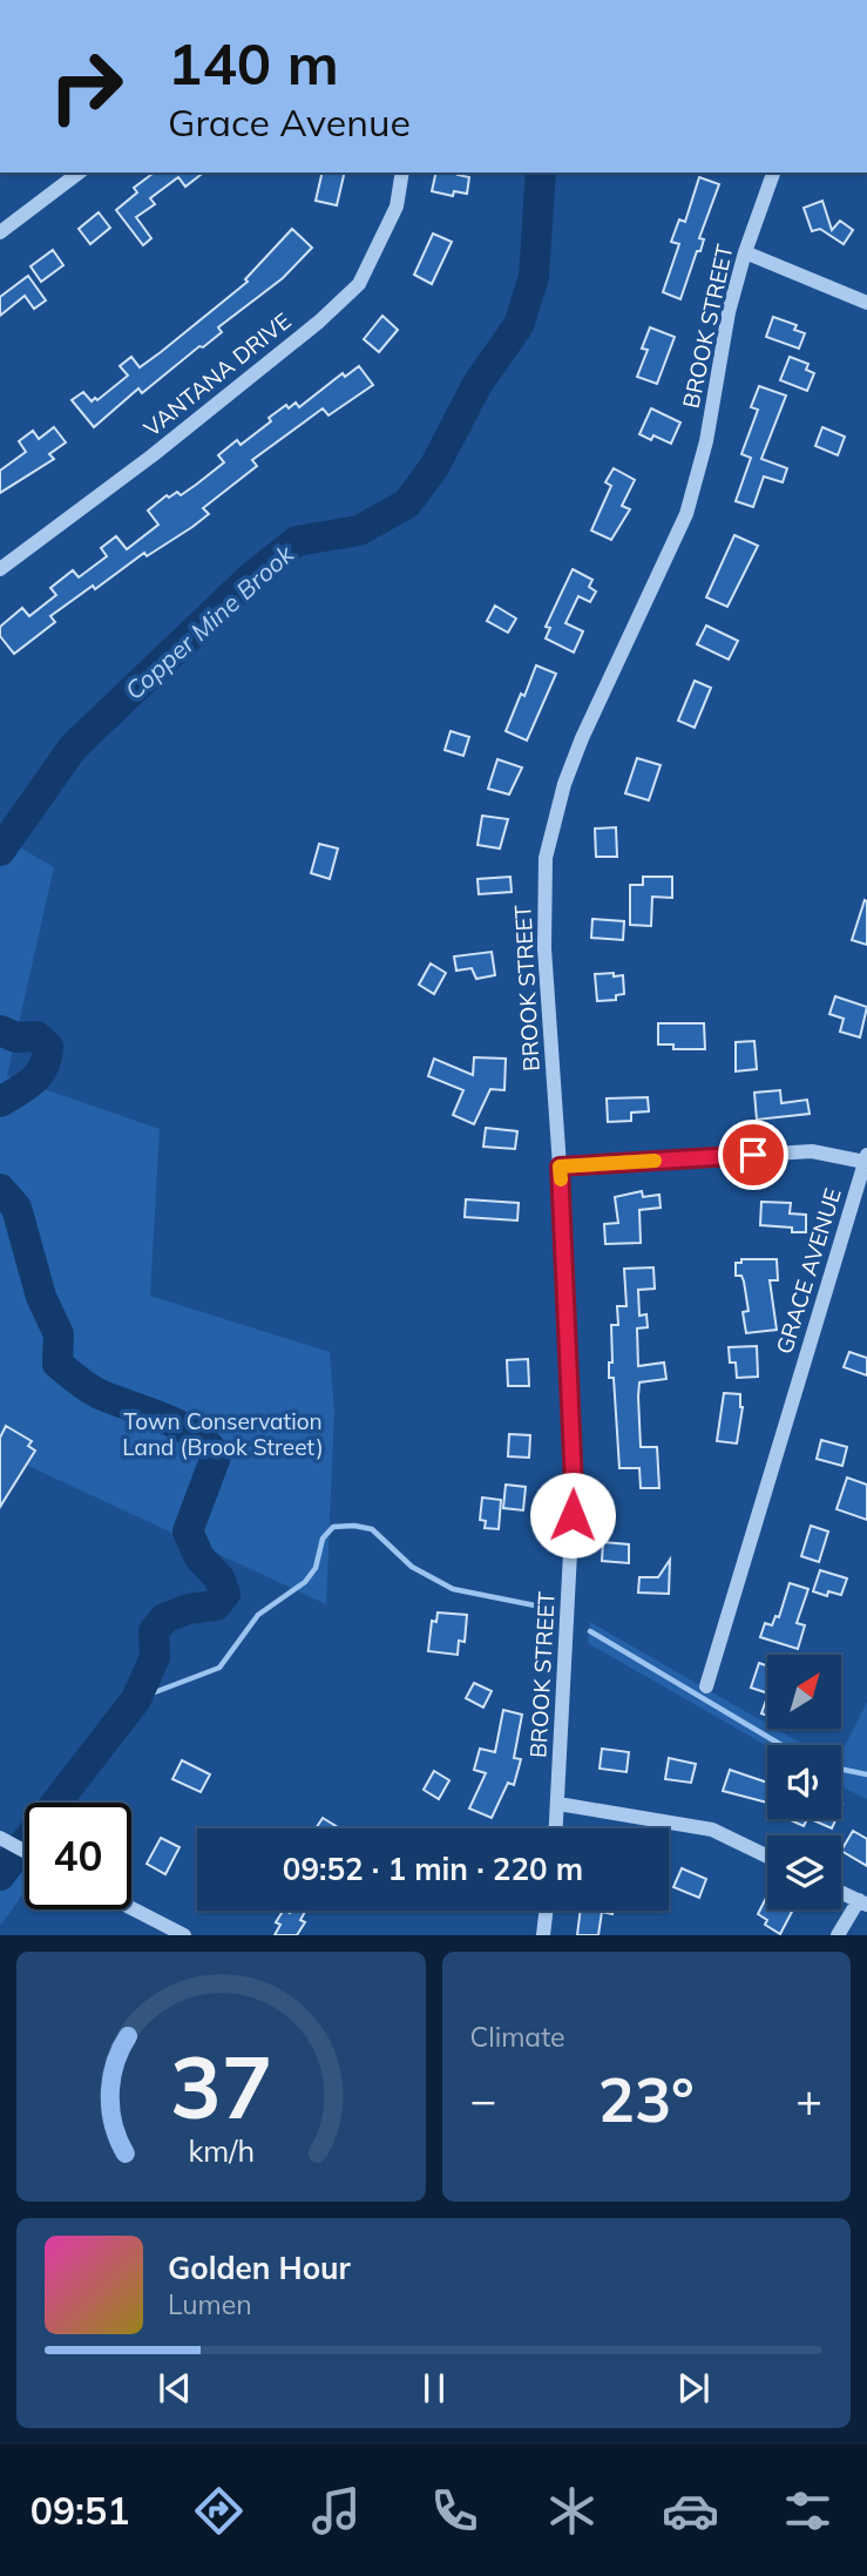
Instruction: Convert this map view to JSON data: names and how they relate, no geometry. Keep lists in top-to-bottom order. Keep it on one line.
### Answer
{"streets":{"street":["BROOK STREET","VANTANA DRIVE","GRACE AVENUE"]},"crossings":[["BROOK STREET","GRACE AVENUE"]],"water":["Copper Mine Brook"],"parks":["Town Conservation Land (Brook Street)"],"north":"top right","page":{"turn":["140 m","Grace Avenue"],"limit":"40","trip":"09:52 · 1 min · 220 m","tile":"Climate","heat":["−","23°","+"],"song":["Golden Hour","Lumen"],"tabs":"09:51","gauge":["37","km/h"]}}
